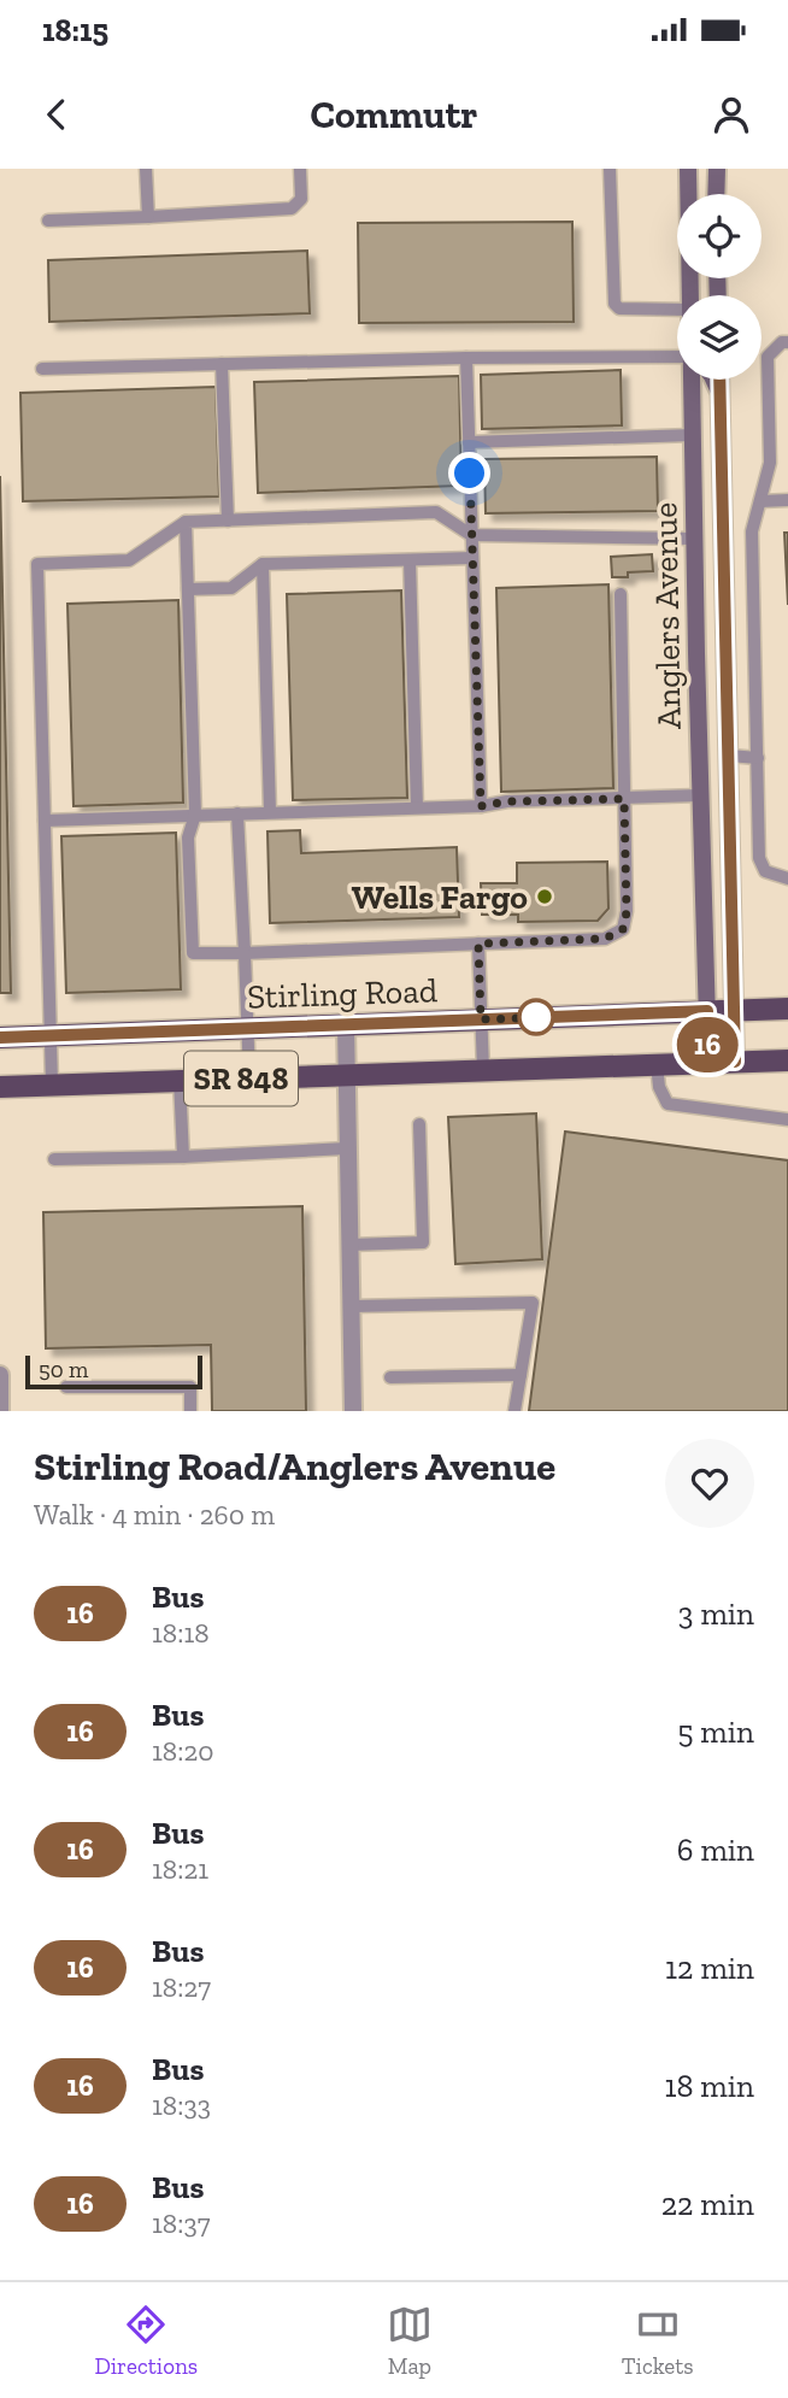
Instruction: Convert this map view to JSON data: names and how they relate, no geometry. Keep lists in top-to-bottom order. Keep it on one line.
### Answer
{"streets":{"main road":["Stirling Road","SR 848"],"street":["Anglers Avenue"]},"crossings":[["Anglers Avenue","Stirling Road"],["Anglers Avenue","SR 848"]],"places":["Wells Fargo"],"lines":["bus line 16"],"scale_bar":"50 m","page":{"status":"18:15","header":"Commutr","on_map":"16","scale":"50 m","heading":["Stirling Road/Anglers Avenue","Walk · 4 min · 260 m"],"list":[{"mark":"16","name":"Bus","note":"18:18","value":"3 min"},{"mark":"16","name":"Bus","note":"18:20","value":"5 min"},{"mark":"16","name":"Bus","note":"18:21","value":"6 min"},{"mark":"16","name":"Bus","note":"18:27","value":"12 min"},{"mark":"16","name":"Bus","note":"18:33","value":"18 min"},{"mark":"16","name":"Bus","note":"18:37","value":"22 min"}],"tabs":["Directions","Map","Tickets"]}}
